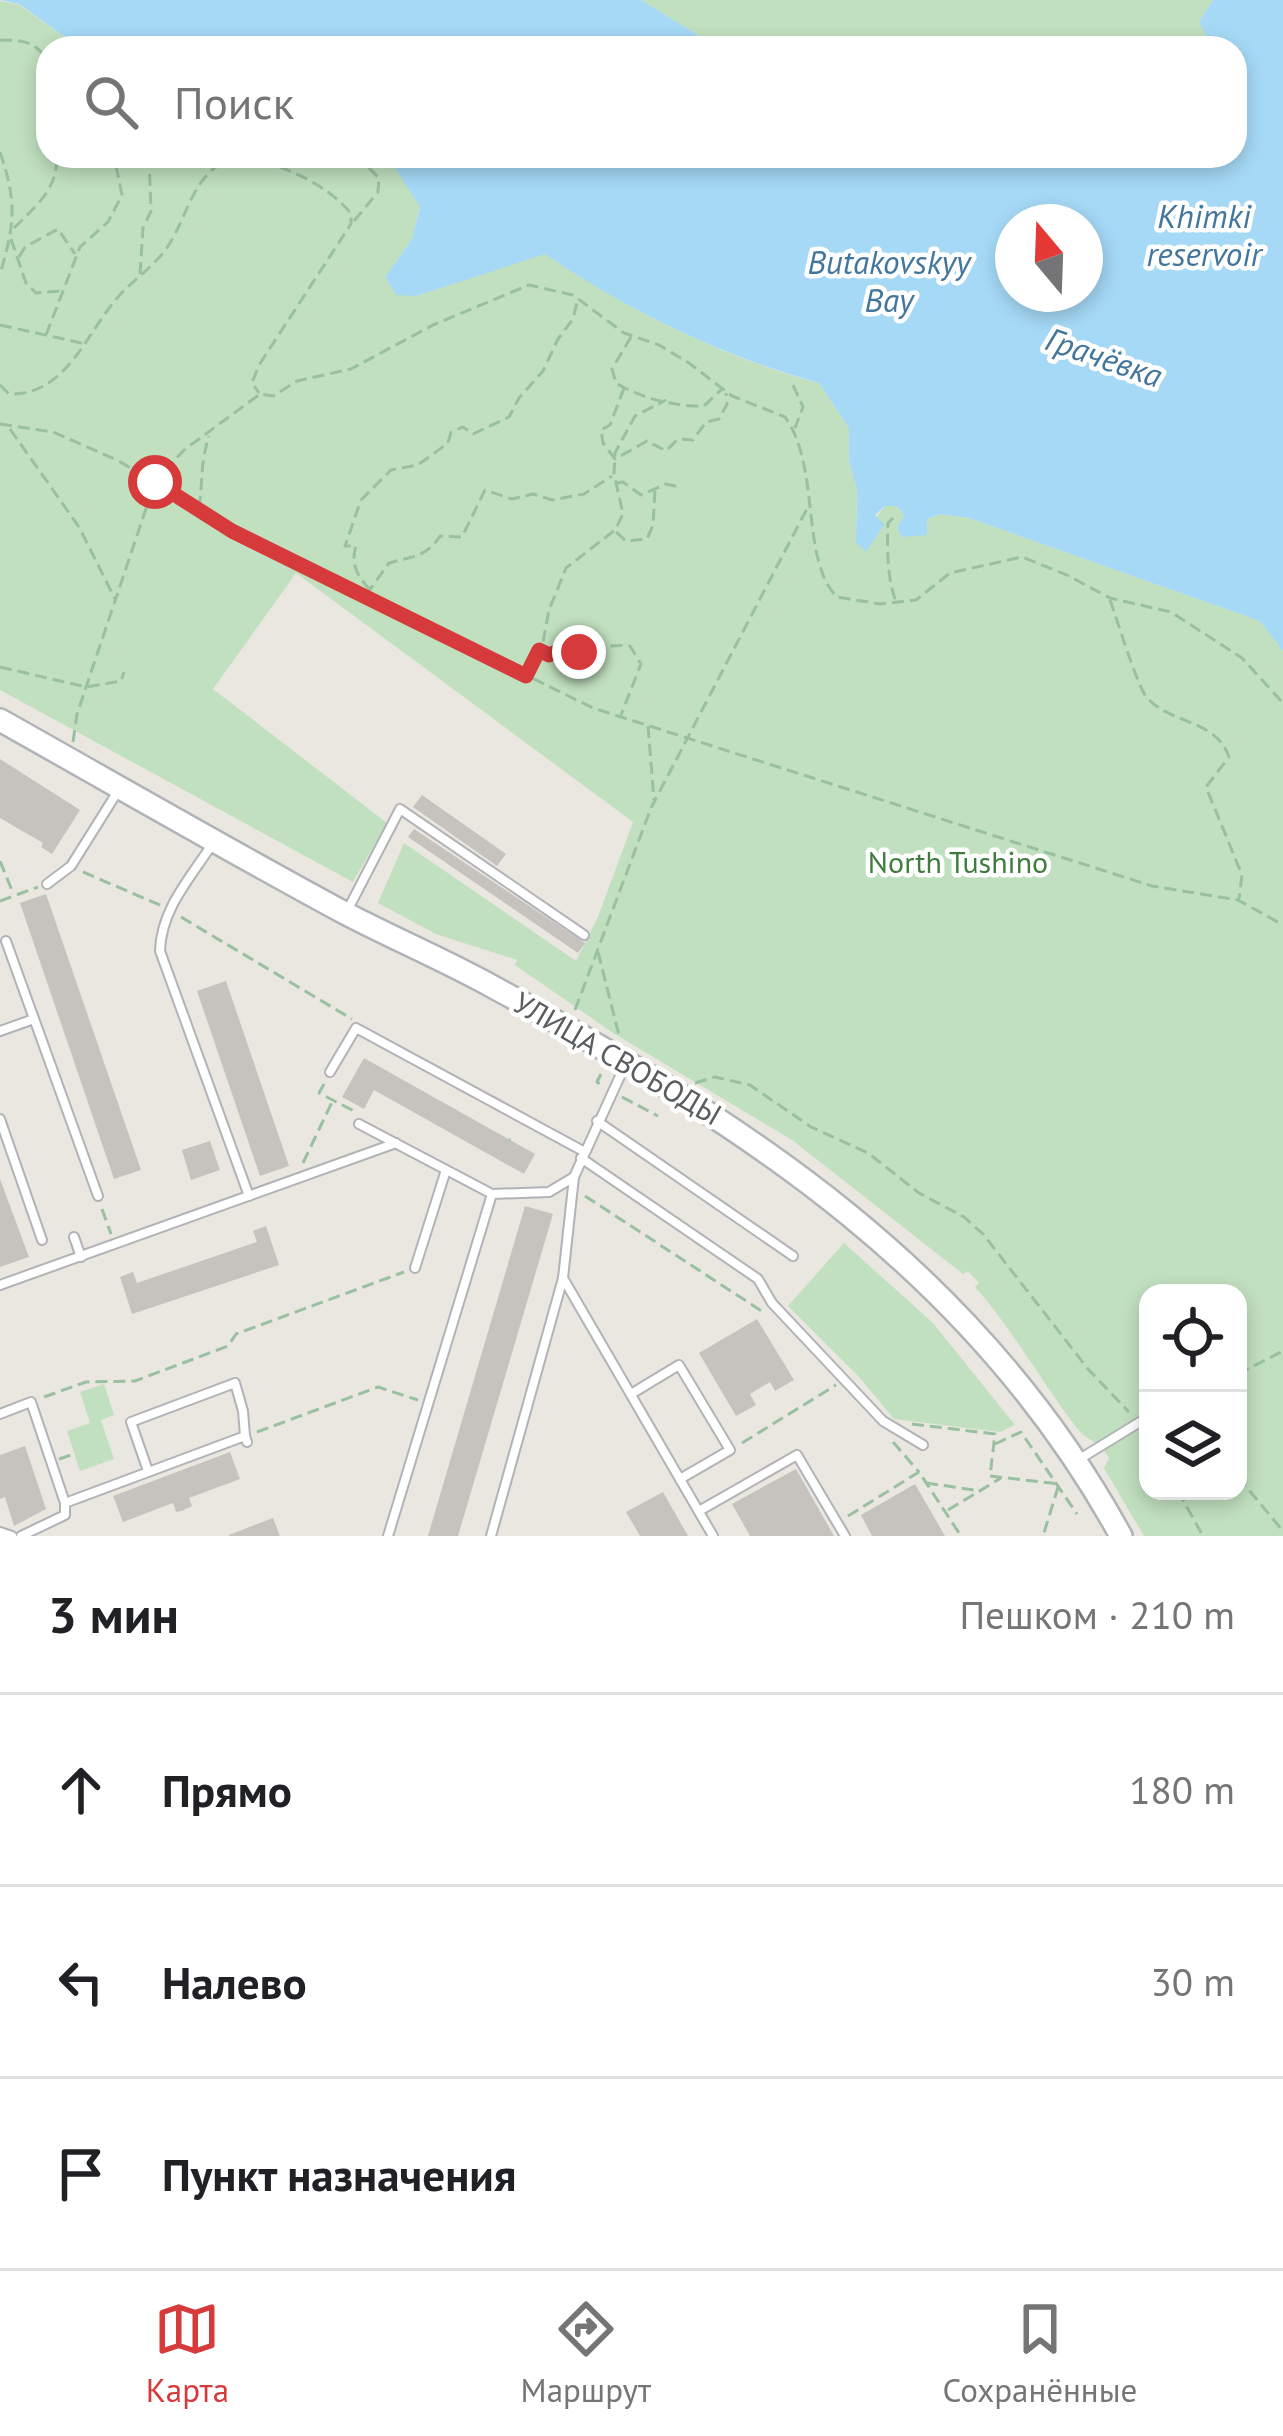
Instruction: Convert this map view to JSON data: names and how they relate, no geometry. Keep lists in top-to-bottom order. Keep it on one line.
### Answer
{"streets":{"main road":["УЛИЦА СВОБОДЫ"]},"water":["Khimki reservoir","Butakovskyy Bay","Грачёвка"],"parks":["North Tushino"],"north":"top","page":{"search":"Поиск","heading":["3 мин","Пешком · 210 m"],"list":[["Прямо","180 m"],["Налево","30 m"],"Пункт назначения"],"nav":["Карта","Маршрут","Сохранённые"]}}
